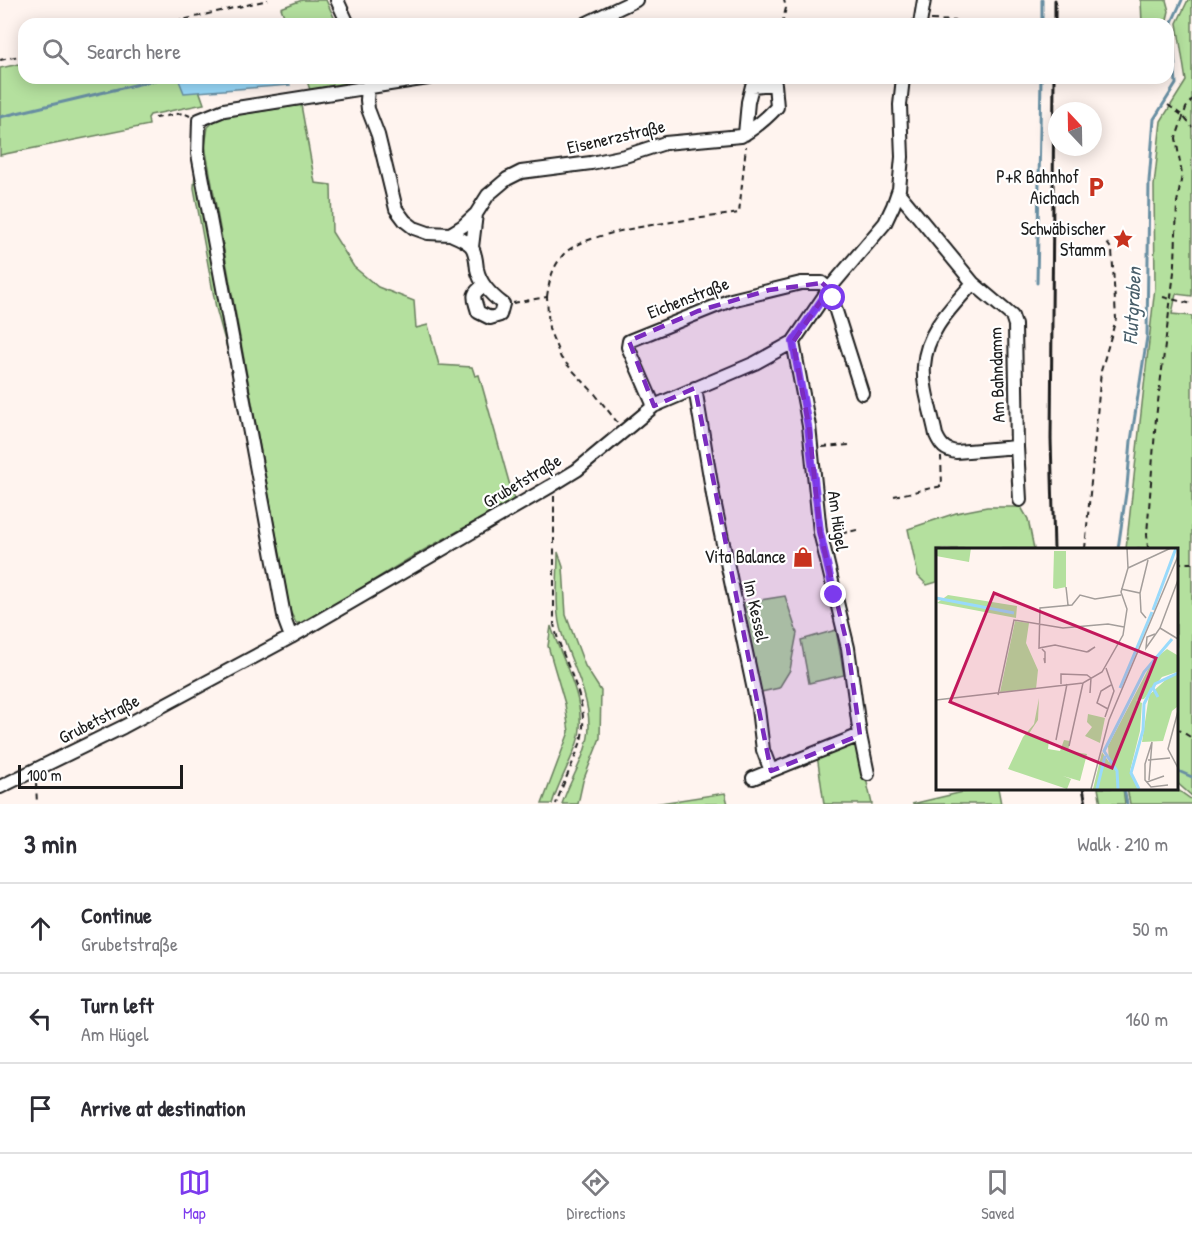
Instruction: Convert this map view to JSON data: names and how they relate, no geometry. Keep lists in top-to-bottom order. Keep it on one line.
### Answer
{"streets":{"street":["Eisenerzstraße","Eichenstraße","Am Bahndamm","Grubetstraße","Am Hügel","Im Kessel"]},"crossings":[["Eichenstraße","Grubetstraße"],["Am Bahndamm","Grubetstraße"],["Grubetstraße","Am Hügel"],["Grubetstraße","Im Kessel"]],"water":["Flutgraben"],"places":{"parking":["P+R Bahnhof Aichach"],"place":["Schwäbischer Stamm"],"shop":["Vita Balance"]},"scale_bar":"100 m","north":"top","page":{"search":"Search here","scale":"100 m","heading":["3 min","Walk · 210 m"],"list":[["Continue","Grubetstraße","50 m"],["Turn left","Am Hügel","160 m"],"Arrive at destination"],"nav":["Map","Directions","Saved"]}}
